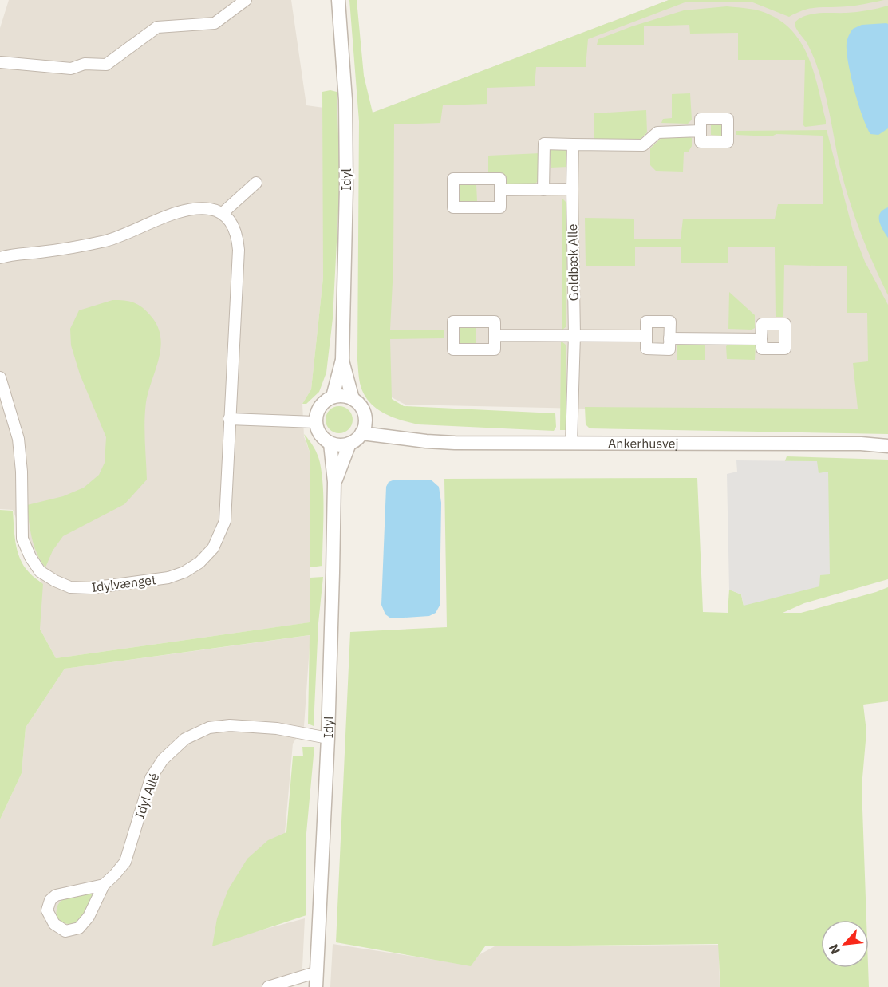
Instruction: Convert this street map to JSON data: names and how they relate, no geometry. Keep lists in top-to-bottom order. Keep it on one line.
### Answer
{"streets":{"street":["Idyl","Goldbæk Alle","Ankerhusvej","Idylvænget","Idyl Allé"]},"crossings":[["Idyl","Ankerhusvej"],["Idyl","Idyl Allé"],["Goldbæk Alle","Ankerhusvej"]],"north":"bottom left"}
